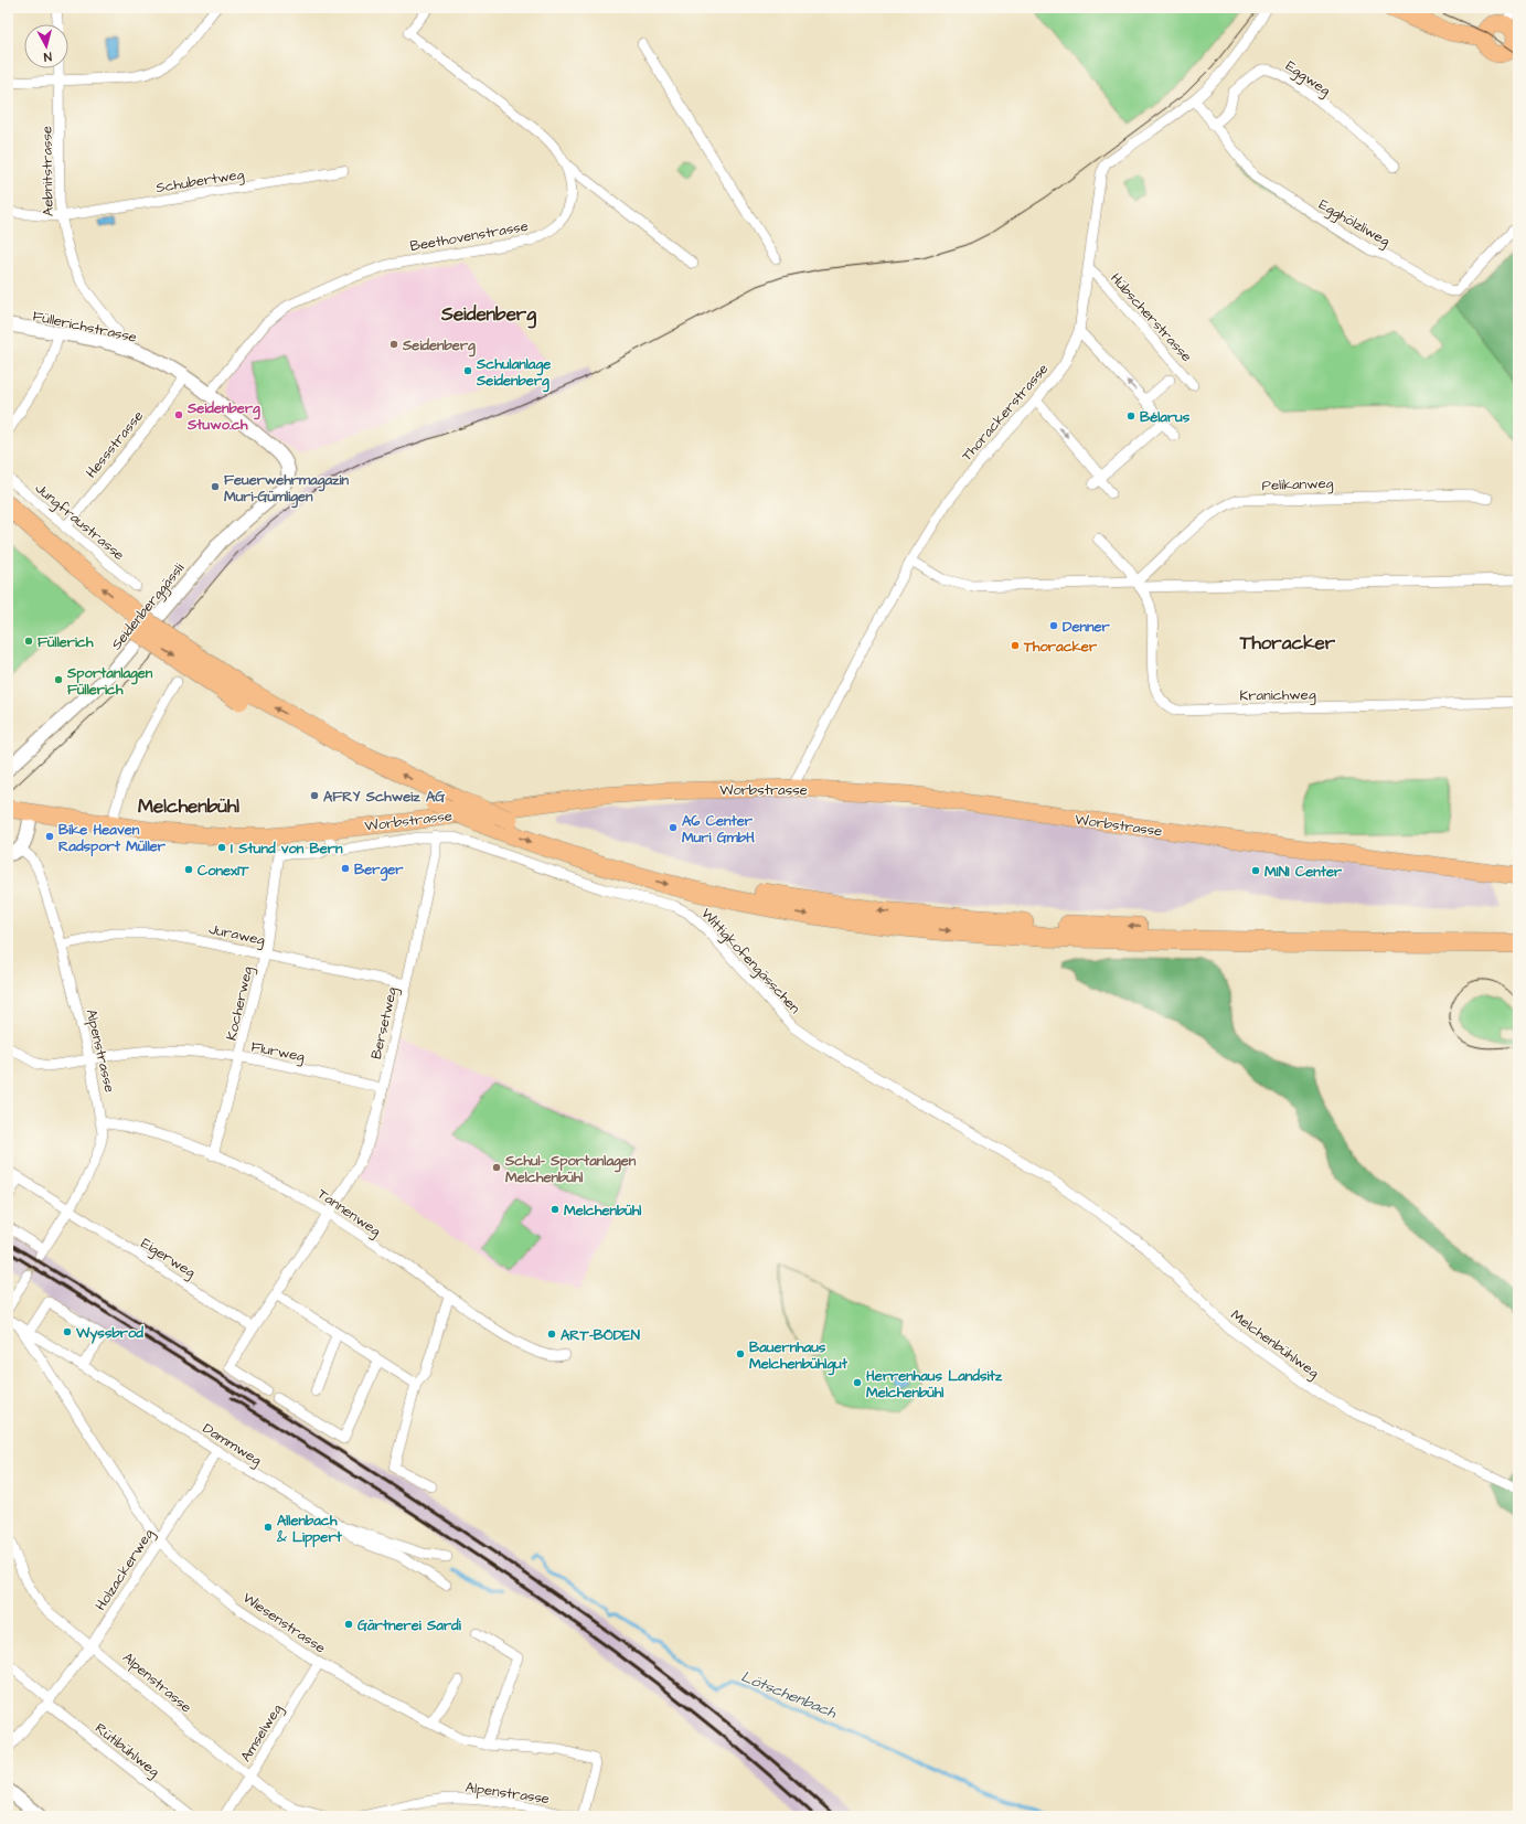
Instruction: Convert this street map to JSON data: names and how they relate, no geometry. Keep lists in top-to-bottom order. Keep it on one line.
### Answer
{"streets":{"main road":["Worbstrasse"],"street":["Eggweg","Aebnitstrasse","Schubertweg","Egghölzliweg","Beethovenstrasse","Hübscherstrasse","Füllerichstrasse","Thorackerstrasse","Hessstrasse","Pelikanweg","Jungfraustrasse","Seidenberggässli","Kranichweg","Juraweg","Wittigkofengässchen","Kocherweg","Bersetweg","Alpenstrasse","Flurweg","Tannenweg","Eigerweg","Melchenbühlweg","Dammweg","Holzackerweg","Wiesenstrasse","Amselweg","Rütibühlweg"]},"crossings":[["Eggweg","Egghölzliweg"],["Aebnitstrasse","Schubertweg"],["Aebnitstrasse","Füllerichstrasse"],["Egghölzliweg","Thorackerstrasse"],["Beethovenstrasse","Füllerichstrasse"],["Hübscherstrasse","Thorackerstrasse"],["Füllerichstrasse","Hessstrasse"],["Füllerichstrasse","Seidenberggässli"],["Thorackerstrasse","Worbstrasse"],["Hessstrasse","Jungfraustrasse"],["Pelikanweg","Kranichweg"],["Juraweg","Kocherweg"],["Juraweg","Bersetweg"],["Juraweg","Alpenstrasse"],["Wittigkofengässchen","Bersetweg"],["Wittigkofengässchen","Melchenbühlweg"],["Kocherweg","Flurweg"],["Kocherweg","Tannenweg"],["Bersetweg","Flurweg"],["Bersetweg","Tannenweg"],["Alpenstrasse","Flurweg"],["Alpenstrasse","Tannenweg"],["Alpenstrasse","Eigerweg"],["Alpenstrasse","Holzackerweg"],["Alpenstrasse","Amselweg"],["Dammweg","Holzackerweg"],["Dammweg","Wiesenstrasse"],["Holzackerweg","Wiesenstrasse"],["Holzackerweg","Rütibühlweg"],["Wiesenstrasse","Amselweg"]],"districts":["Seidenberg","Thoracker","Melchenbühl"],"water":["Lötschenbach"],"places":["Seidenberg","Schulanlage Seidenberg","Seidenberg Stuwo.ch","Bélarus","Feuerwehrmagazin Muri-Gümligen","Denner","Füllerich","Thoracker","Sportanlagen Füllerich","AFRY Schweiz AG","A6 Center Muri GmbH","Bike Heaven Radsport Müller","I Stund von Bern","Berger","ConexIT","MINI Center","Schul- Sportanlagen Melchenbühl","Melchenbühl","Wyssbrod","ART-BÖDEN","Bauernhaus Melchenbühlgut","Herrenhaus Landsitz Melchenbühl","Allenbach & Lippert","Gärtnerei Sardi"],"north":"bottom"}
